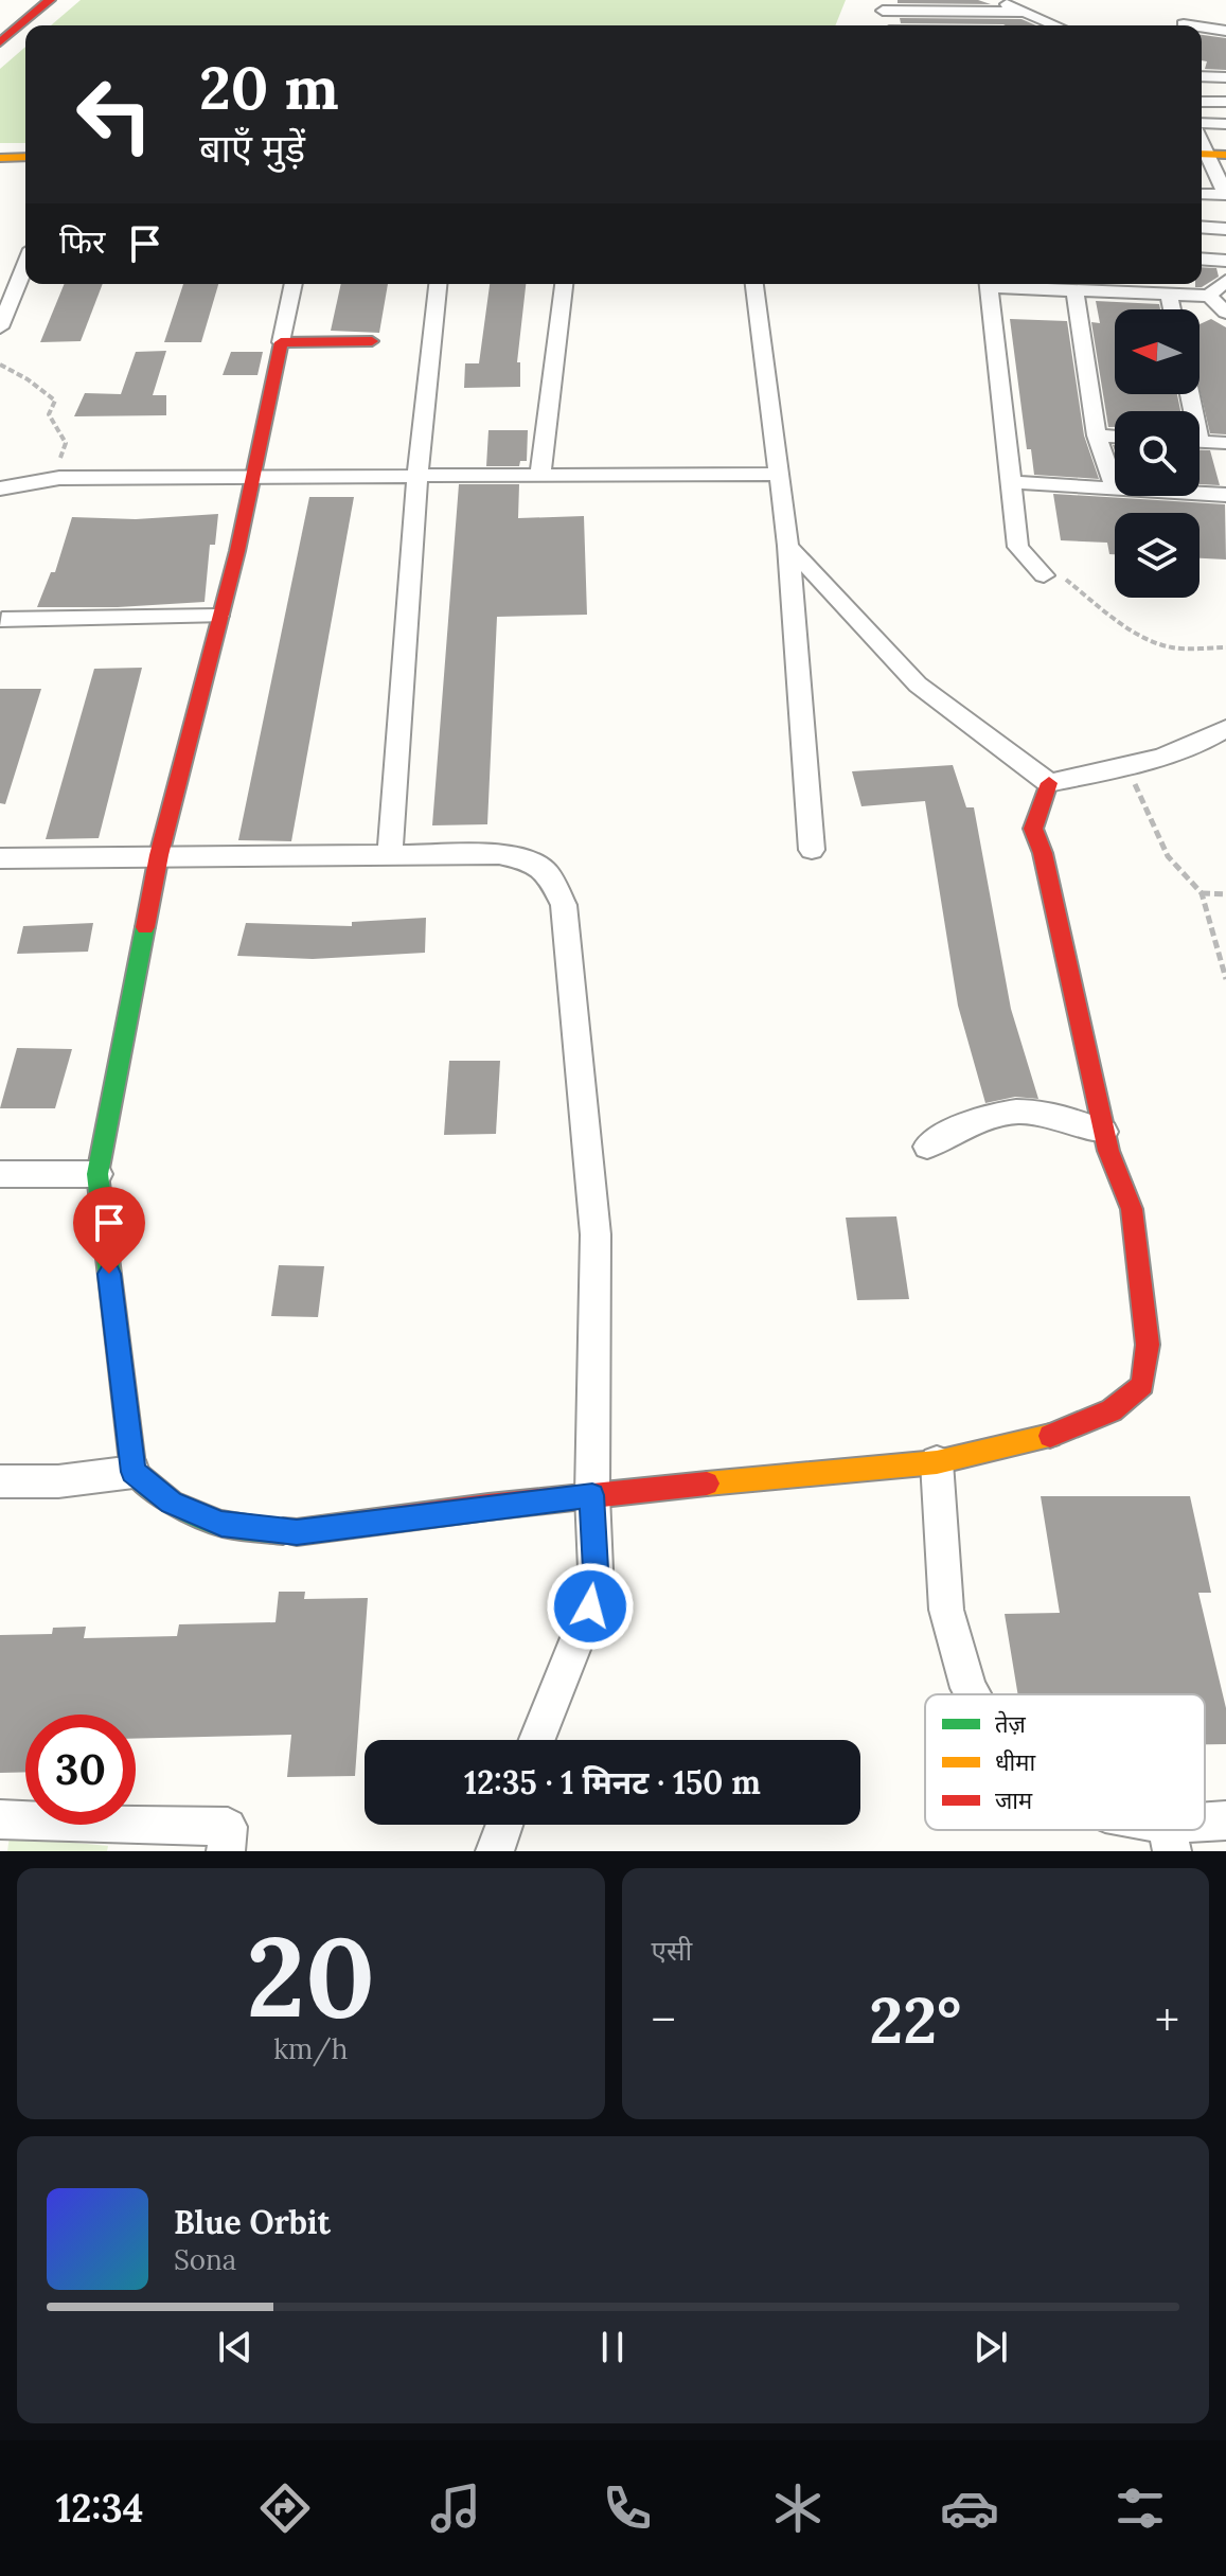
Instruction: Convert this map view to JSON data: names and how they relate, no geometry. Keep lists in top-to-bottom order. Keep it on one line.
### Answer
{"legend":["तेज़","धीमा","जाम"],"north":"left","page":{"turn":["20 m","बाएँ मुड़ें"],"then":"फिर","limit":"30","trip":"12:35 · 1 मिनट · 150 m","tile":[["20","km/h"],"एसी"],"heat":["−","22°","+"],"song":["Blue Orbit","Sona"],"tabs":"12:34"}}
